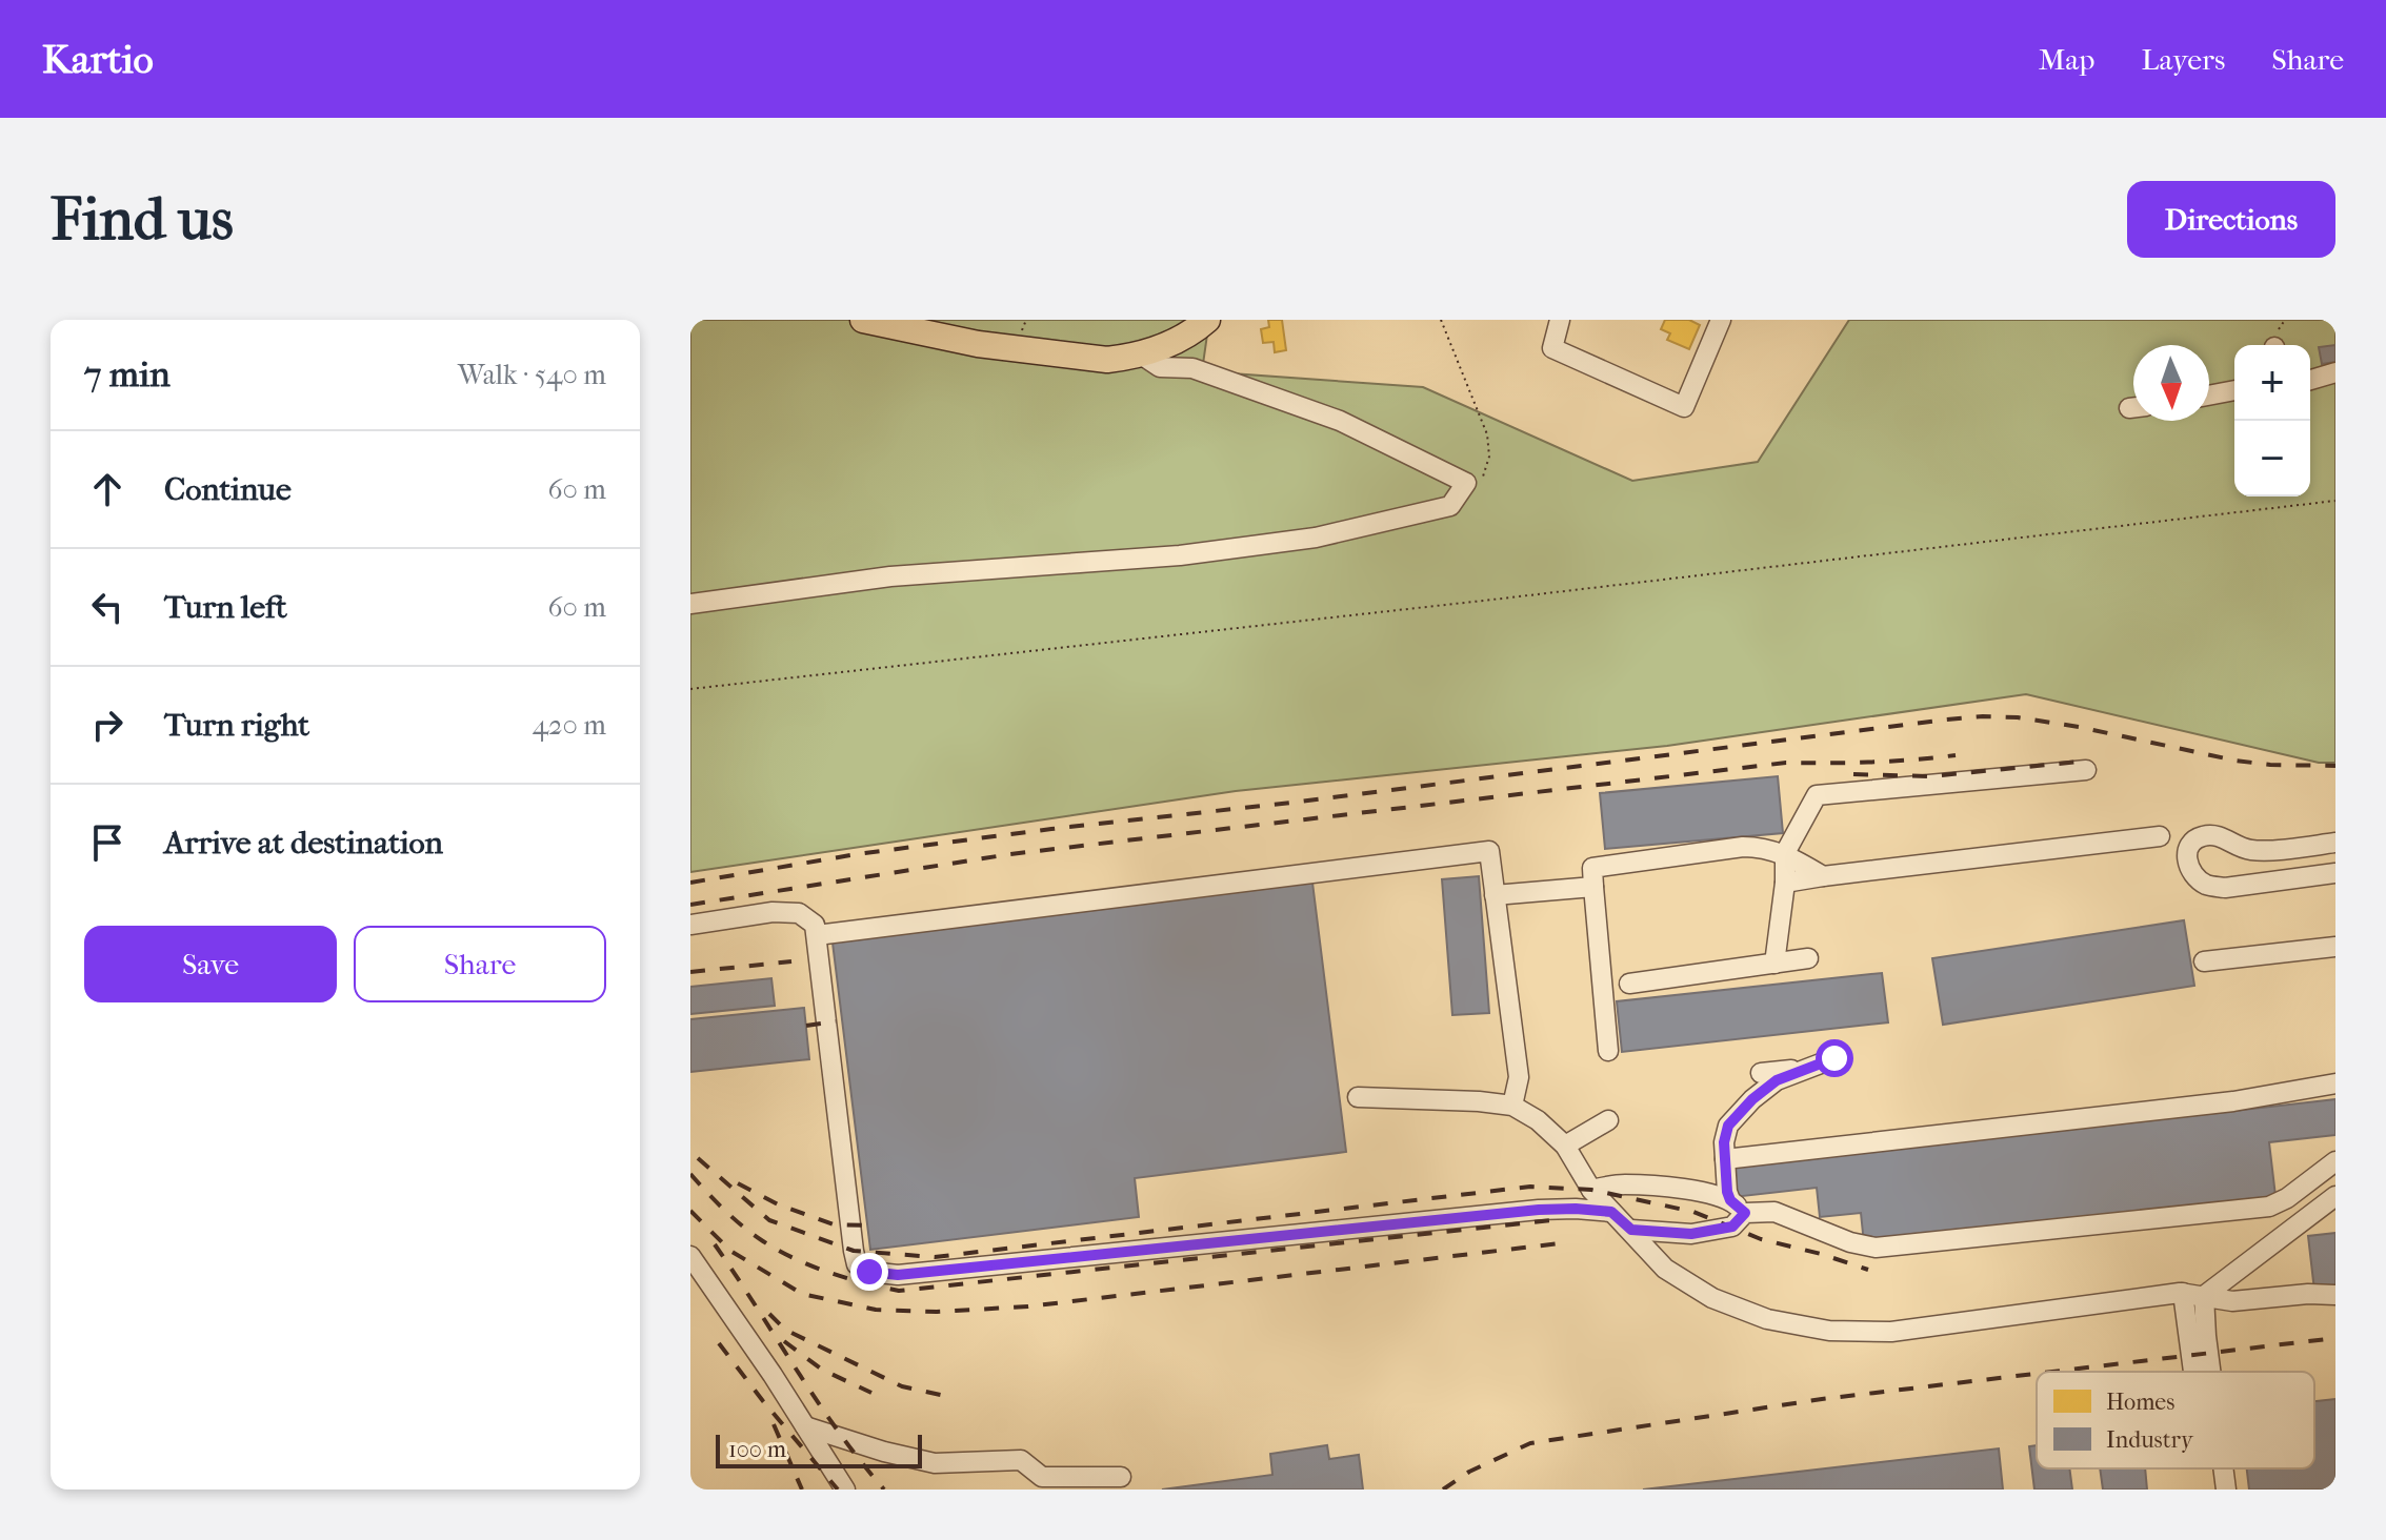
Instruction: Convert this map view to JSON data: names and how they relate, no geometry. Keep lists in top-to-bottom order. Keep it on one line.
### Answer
{"legend":["Homes","Industry"],"scale_bar":"100 m","north":"bottom","page":{"header":"Kartio","nav":["Map","Layers","Share"],"buttons":["Directions",["Save","Share"]],"title":"Find us","heading":["7 min","Walk · 540 m"],"map_buttons":["+","−"],"list":[["Continue","60 m"],["Turn left","60 m"],["Turn right","420 m"],"Arrive at destination"],"scale":"100 m"}}
